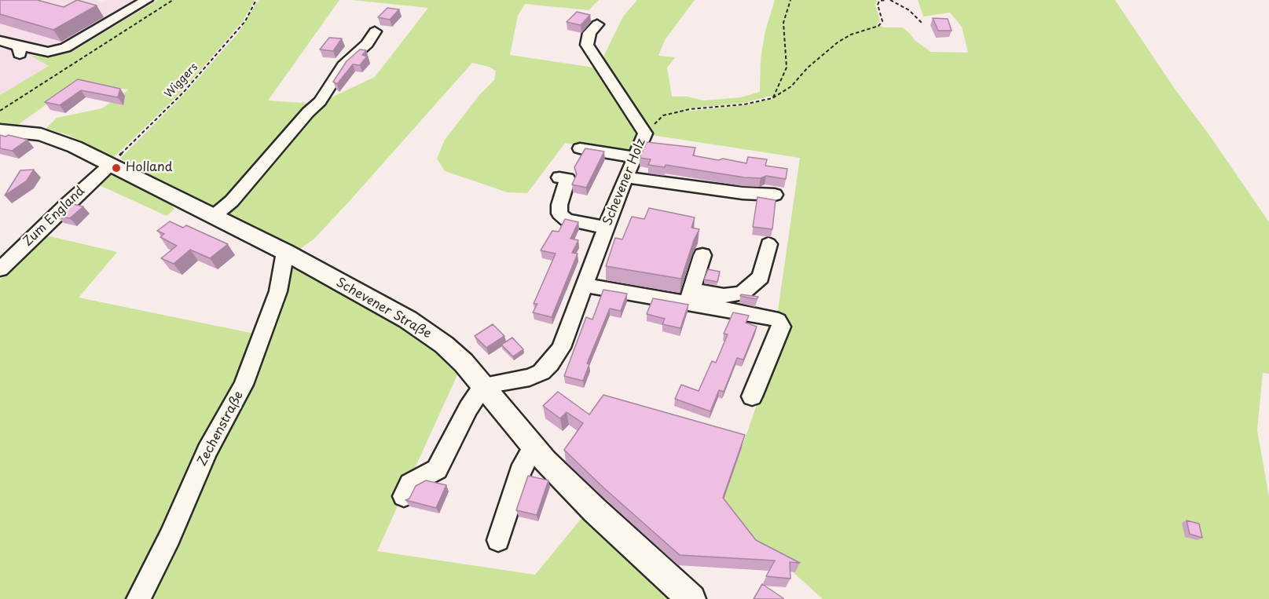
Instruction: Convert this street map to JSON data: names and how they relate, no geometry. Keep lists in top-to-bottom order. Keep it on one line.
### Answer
{"streets":{"main road":["Schevener Straße"],"street":["Schevener Holz","Zum England","Zechenstraße"],"path":["Wiggers"]},"crossings":[["Wiggers","Zum England"],["Wiggers","Schevener Straße"],["Schevener Holz","Schevener Straße"],["Zum England","Schevener Straße"],["Schevener Straße","Zechenstraße"]],"places":["Holland"]}
